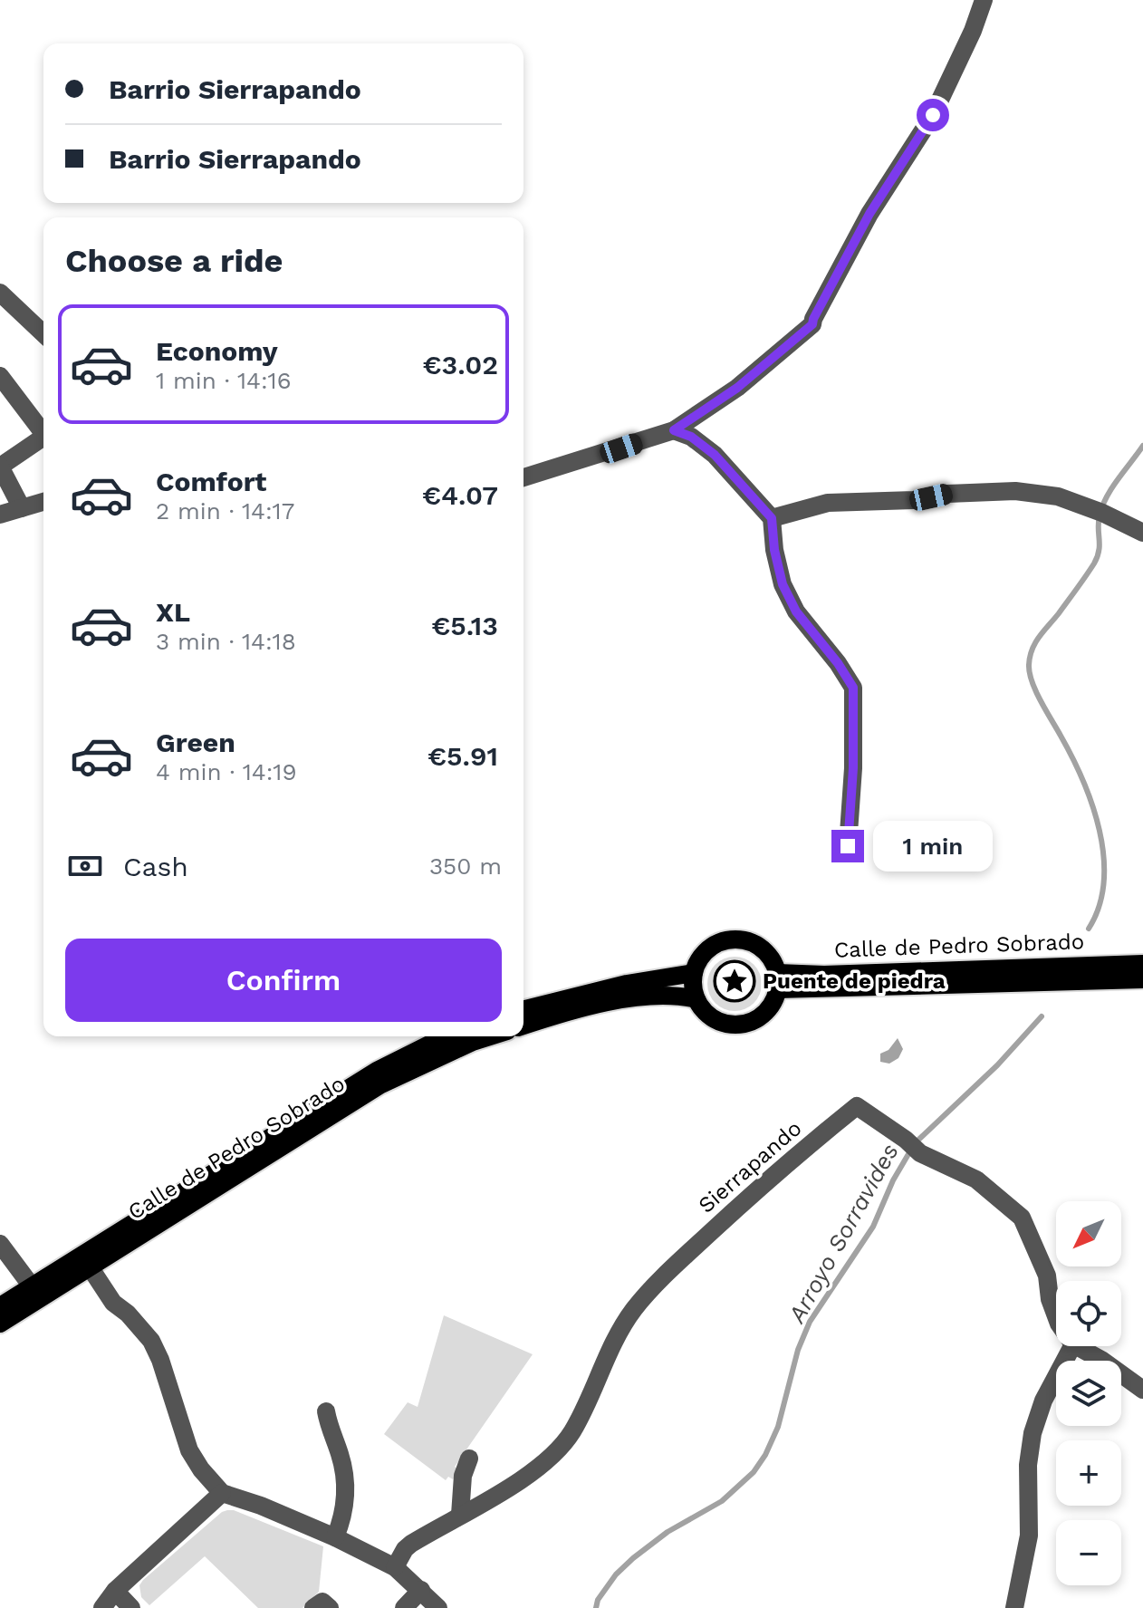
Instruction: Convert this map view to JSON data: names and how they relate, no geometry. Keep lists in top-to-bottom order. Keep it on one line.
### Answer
{"streets":{"main road":["Calle de Pedro Sobrado"],"street":["Sierrapando"]},"water":["Arroyo Sorravides"],"places":{"place":["Puente de piedra"]},"north":"bottom left","page":{"banner":["Barrio Sierrapando","Barrio Sierrapando"],"heading":"Choose a ride","list":[{"name":"Economy","note":"1 min · 14:16","value":"€3.02"},{"name":"Comfort","note":"2 min · 14:17","value":"€4.07"},{"name":"XL","note":"3 min · 14:18","value":"€5.13"},{"name":"Green","note":"4 min · 14:19","value":"€5.91"}],"bubble":"1 min","pay":["Cash","350 m"],"buttons":"Confirm","map_buttons":["+","−"]}}
